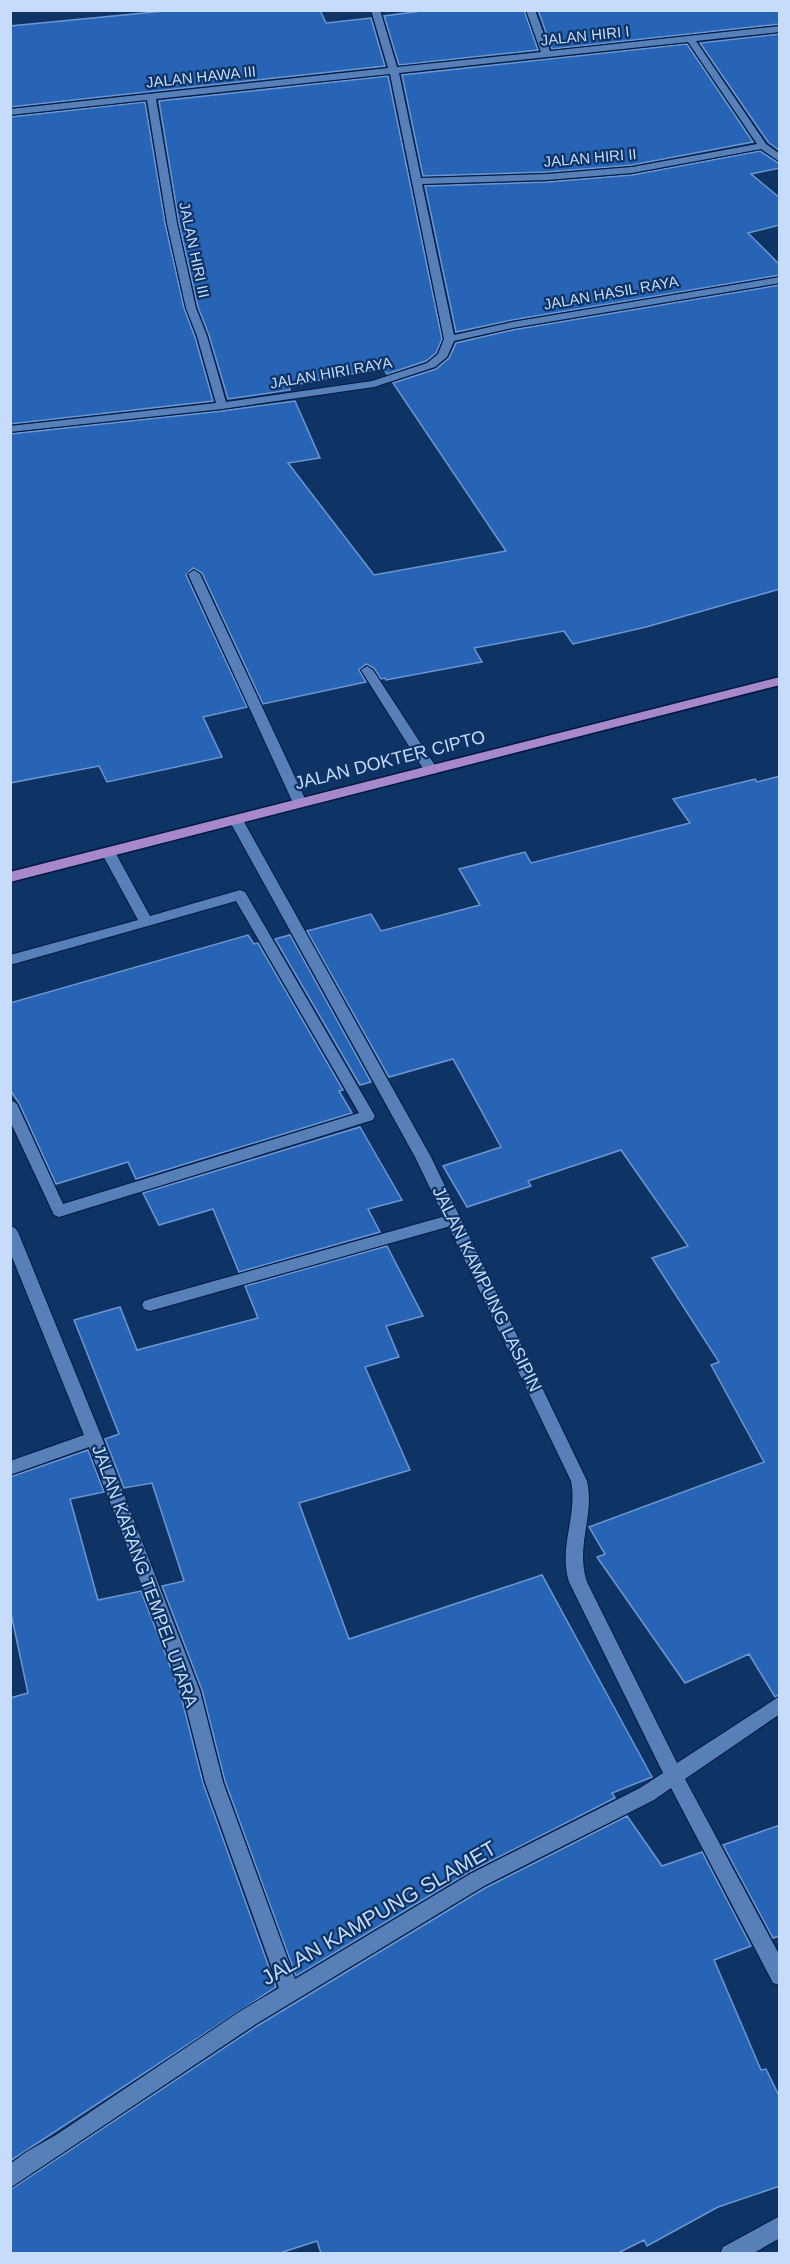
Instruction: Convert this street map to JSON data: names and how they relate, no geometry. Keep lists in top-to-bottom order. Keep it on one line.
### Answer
{"streets":{"highway":["JALAN DOKTER CIPTO"],"street":["JALAN HIRI I","JALAN HAWA III","JALAN HIRI II","JALAN HIRI III","JALAN HASIL RAYA","JALAN HIRI RAYA","JALAN KAMPUNG LASIPIN","JALAN KARANG TEMPEL UTARA","JALAN KAMPUNG SLAMET"]},"crossings":[["JALAN HIRI I","JALAN HAWA III"],["JALAN HAWA III","JALAN HIRI III"],["JALAN HIRI III","JALAN HIRI RAYA"],["JALAN HASIL RAYA","JALAN HIRI RAYA"],["JALAN DOKTER CIPTO","JALAN KAMPUNG LASIPIN"],["JALAN KAMPUNG LASIPIN","JALAN KAMPUNG SLAMET"],["JALAN KARANG TEMPEL UTARA","JALAN KAMPUNG SLAMET"]]}
